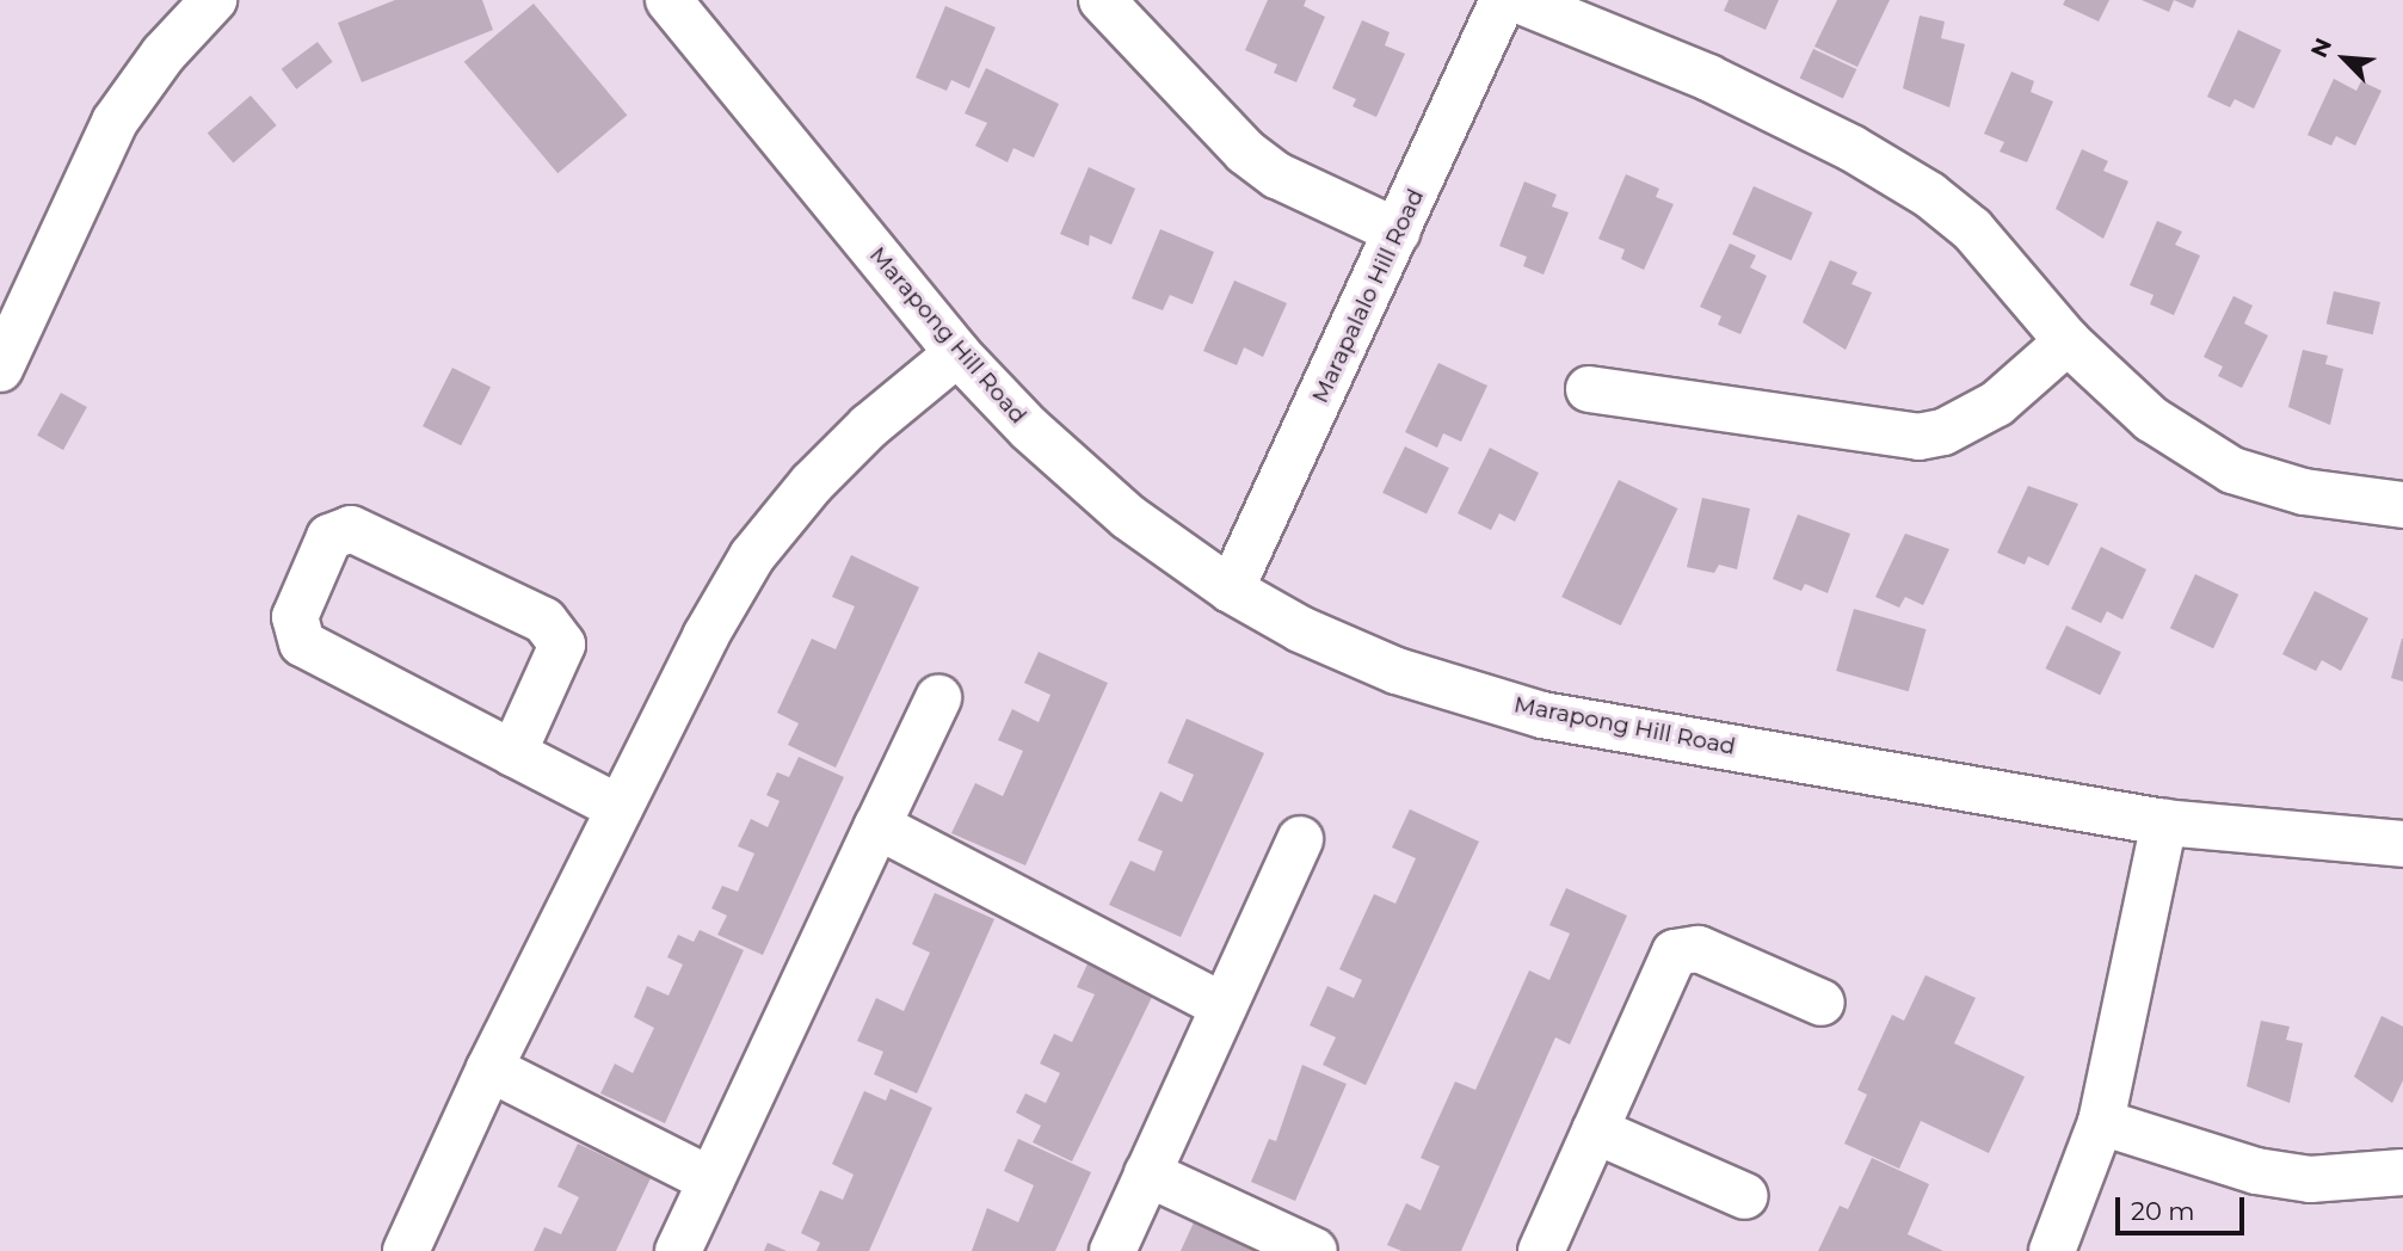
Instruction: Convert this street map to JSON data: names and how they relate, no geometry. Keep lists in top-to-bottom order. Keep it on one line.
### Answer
{"streets":{"street":["Marapalalo Hill Road","Marapong Hill Road"]},"crossings":[["Marapalalo Hill Road","Marapong Hill Road"]],"scale_bar":"20 m","north":"top left"}
